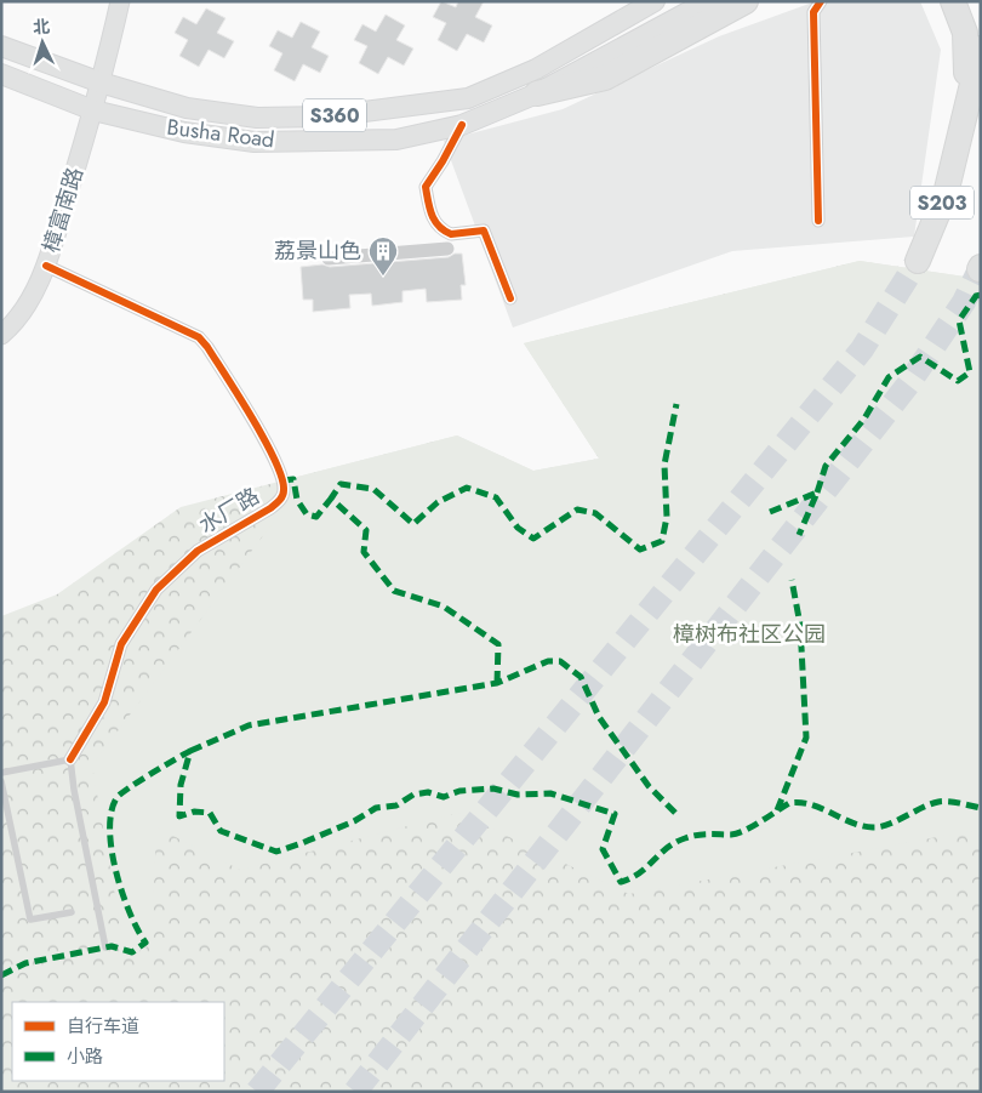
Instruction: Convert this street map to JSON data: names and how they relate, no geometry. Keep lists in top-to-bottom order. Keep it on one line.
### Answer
{"streets":{"highway":["S203"],"main road":["S360","Busha Road"],"street":["樟富南路","水厂路"]},"crossings":[["Busha Road","樟富南路"],["樟富南路","水厂路"]],"parks":["樟树布社区公园"],"places":{"building":["荔景山色"]},"legend":["自行车道","小路"],"north":"top"}
